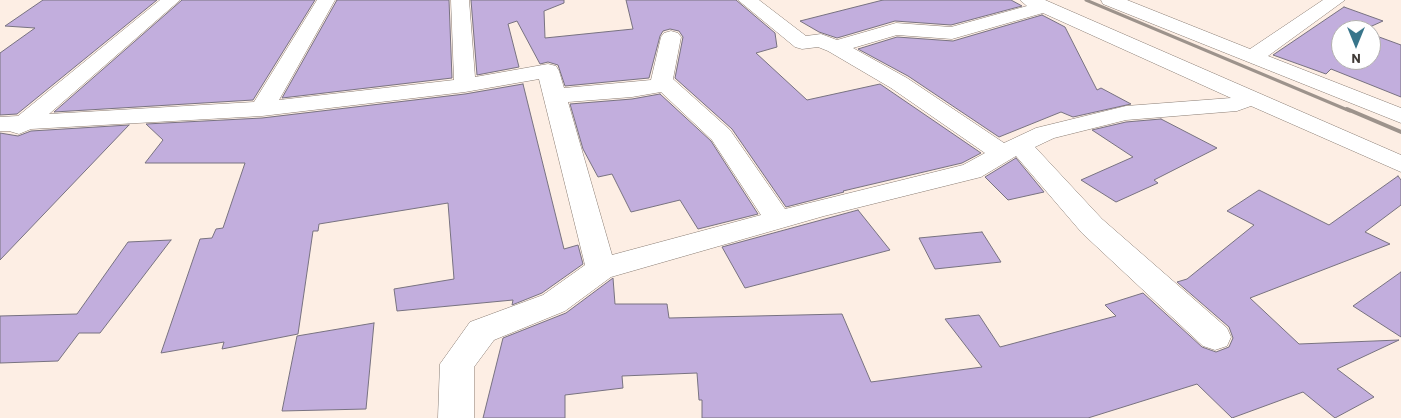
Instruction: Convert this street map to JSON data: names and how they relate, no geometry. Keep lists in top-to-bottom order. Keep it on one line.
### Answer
{"north":"bottom"}
